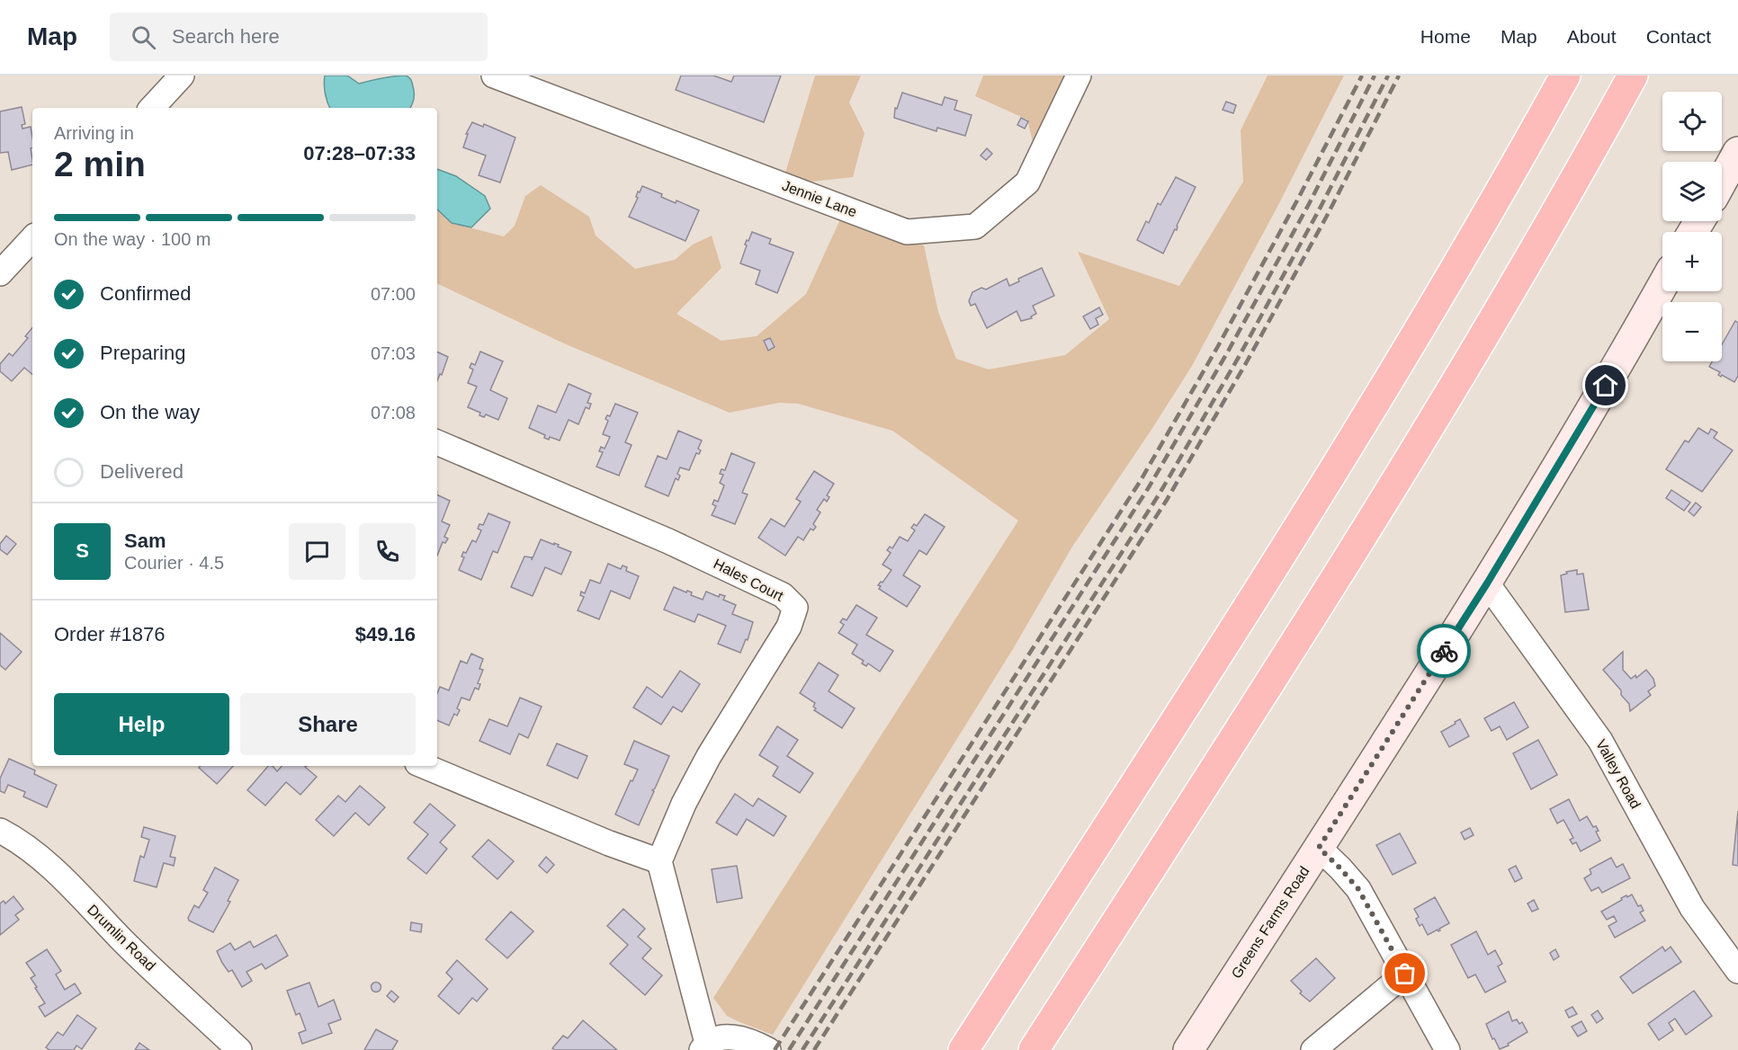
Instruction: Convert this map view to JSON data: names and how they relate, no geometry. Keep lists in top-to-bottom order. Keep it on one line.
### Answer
{"streets":{"main road":["Greens Farms Road"],"street":["Jennie Lane","Hales Court","Valley Road","Drumlin Road"]},"crossings":[["Valley Road","Greens Farms Road"]],"page":{"header":"Map","search":"Search here","nav":["Home","Map","About","Contact"],"map_buttons":["+","−"],"heading":["2 min","Arriving in","07:28–07:33"],"panel":["Sam","Courier · 4.5","Order #1876","$49.16"],"bar":"On the way · 100 m","list":[["Confirmed","07:00"],["Preparing","07:03"],["On the way","07:08"],"Delivered"],"round":"S","buttons":["Help","Share"]}}
